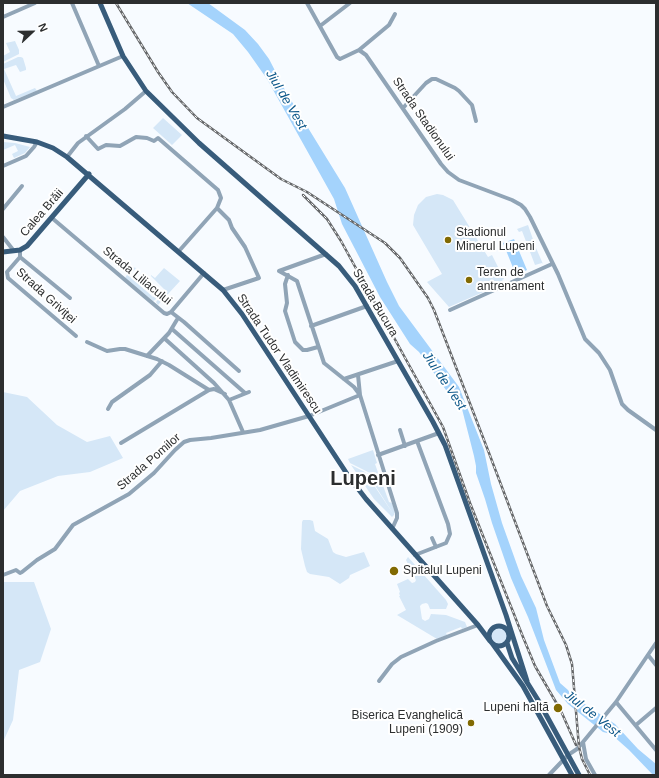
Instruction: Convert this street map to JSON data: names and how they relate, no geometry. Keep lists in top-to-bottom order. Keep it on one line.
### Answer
{"streets":{"main road":["Calea Brăii","Strada Bucura","Strada Tudor Vladimirescu"],"street":["Strada Stadionului","Strada Liliacului","Strada Griviţei","Strada Pomilor"]},"crossings":[["Calea Brăii","Strada Liliacului"],["Calea Brăii","Strada Griviţei"],["Calea Brăii","Strada Tudor Vladimirescu"],["Strada Liliacului","Strada Tudor Vladimirescu"],["Strada Tudor Vladimirescu","Strada Pomilor"]],"districts":["Lupeni"],"water":["Jiul de Vest"],"places":["Stadionul Minerul Lupeni","Teren de antrenament","Spitalul Lupeni","Lupeni haltă","Biserica Evanghelică Lupeni (1909)"],"north":"right"}
